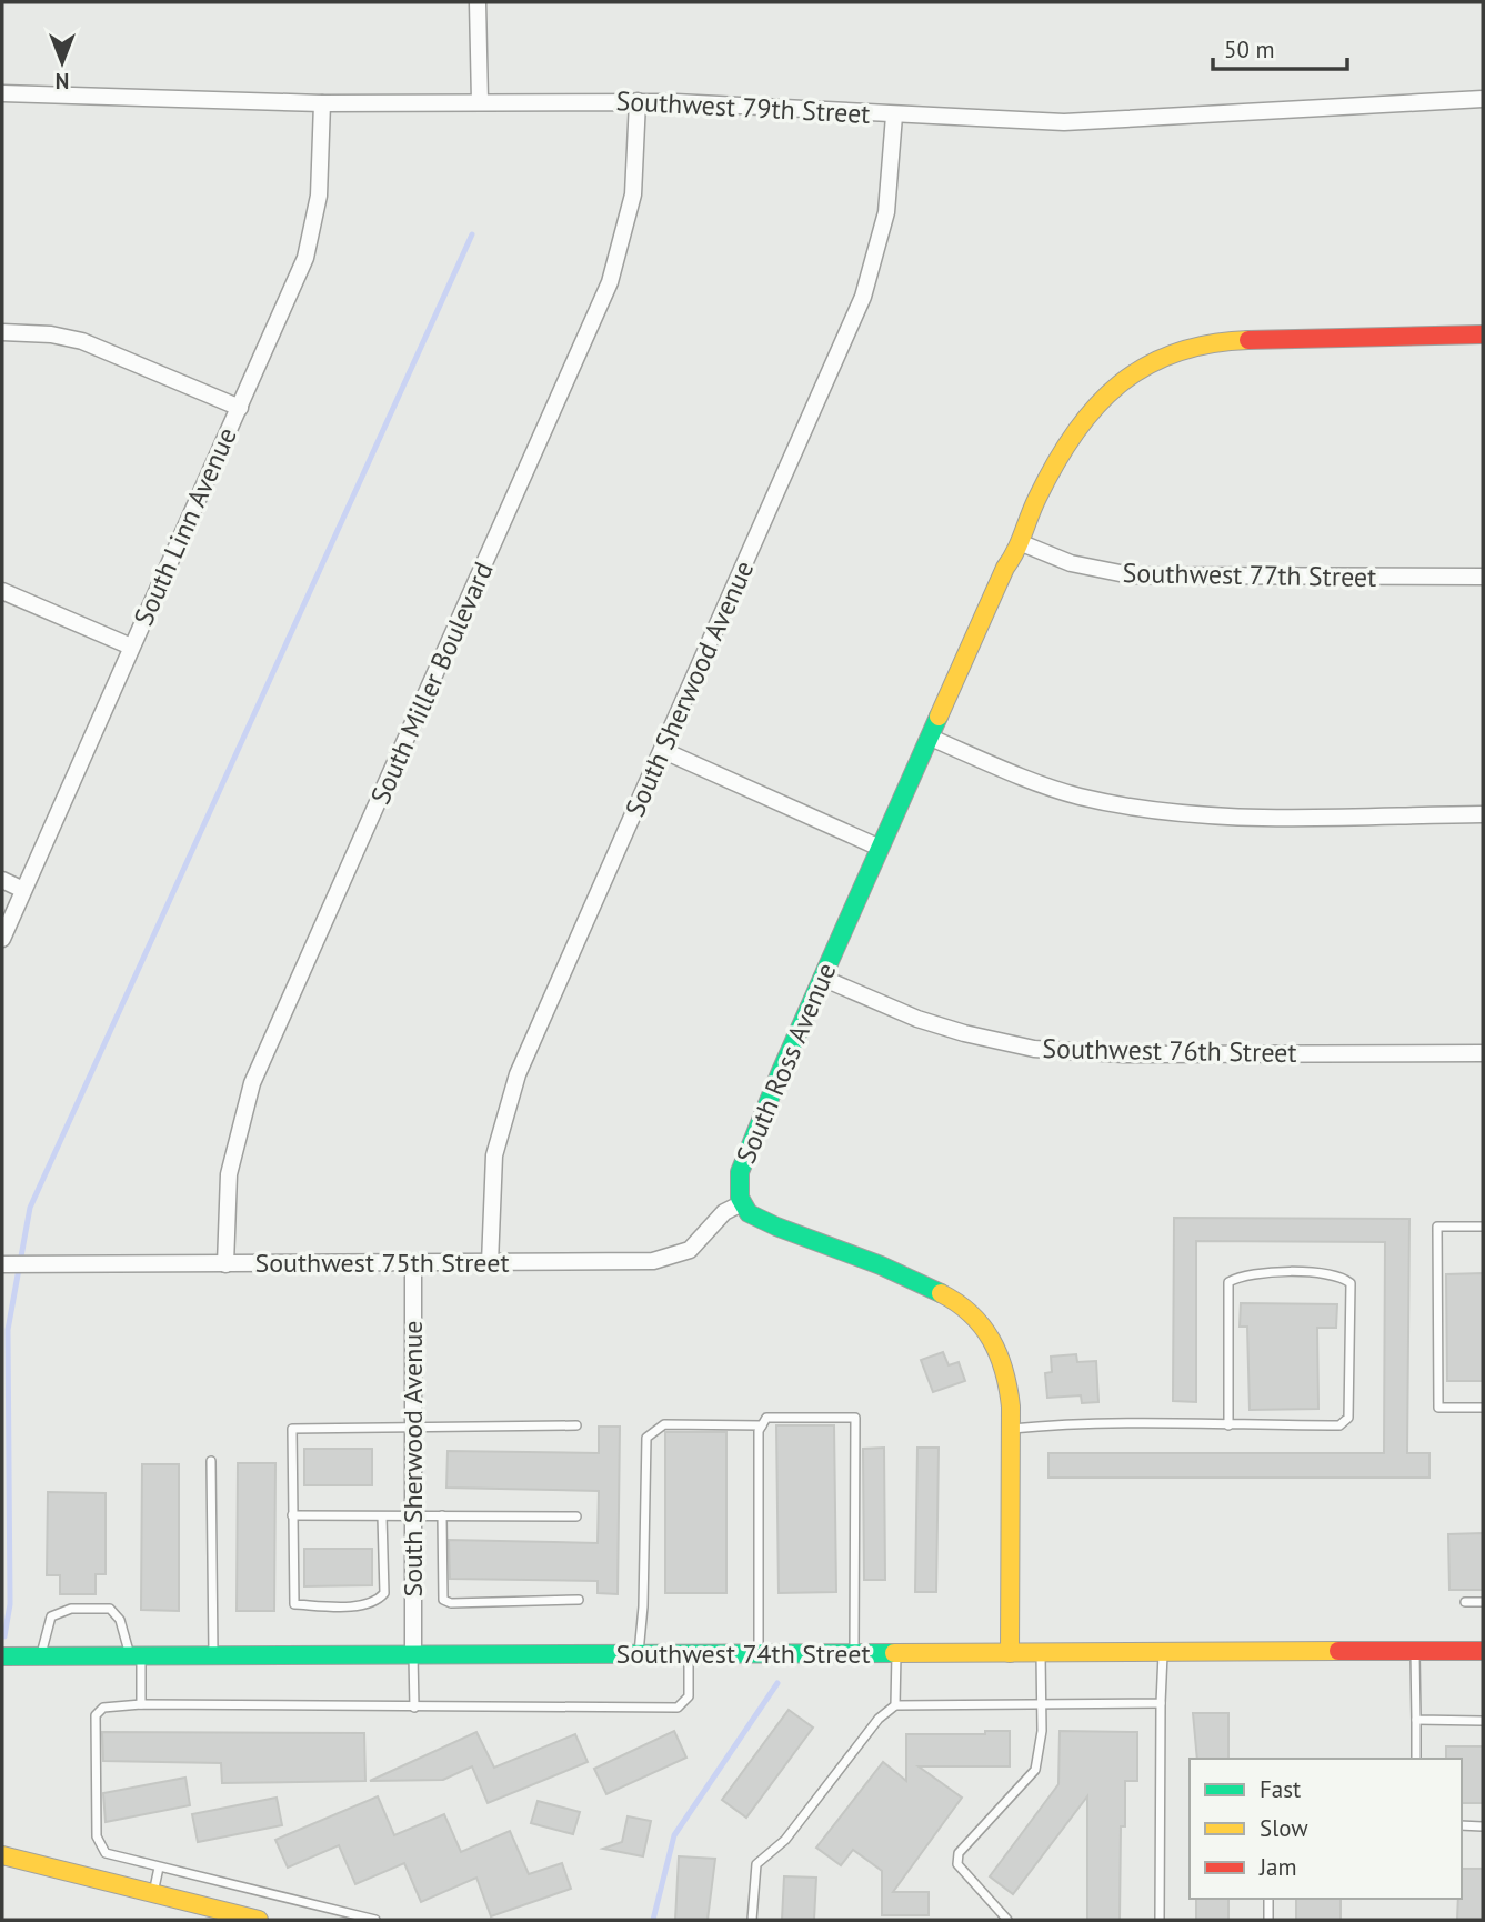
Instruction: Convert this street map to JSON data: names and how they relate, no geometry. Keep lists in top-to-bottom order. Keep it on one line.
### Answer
{"streets":{"street":["Southwest 79th Street","South Linn Avenue","Southwest 77th Street","South Miller Boulevard","South Sherwood Avenue","Southwest 76th Street","South Ross Avenue","Southwest 75th Street","Southwest 74th Street"]},"crossings":[["Southwest 79th Street","South Linn Avenue"],["Southwest 79th Street","South Miller Boulevard"],["Southwest 79th Street","South Sherwood Avenue"],["Southwest 77th Street","South Ross Avenue"],["South Miller Boulevard","Southwest 75th Street"],["South Sherwood Avenue","Southwest 75th Street"],["South Sherwood Avenue","Southwest 74th Street"],["Southwest 76th Street","South Ross Avenue"],["South Ross Avenue","Southwest 75th Street"],["South Ross Avenue","Southwest 74th Street"]],"legend":["Fast","Slow","Jam"],"scale_bar":"50 m","north":"bottom"}
